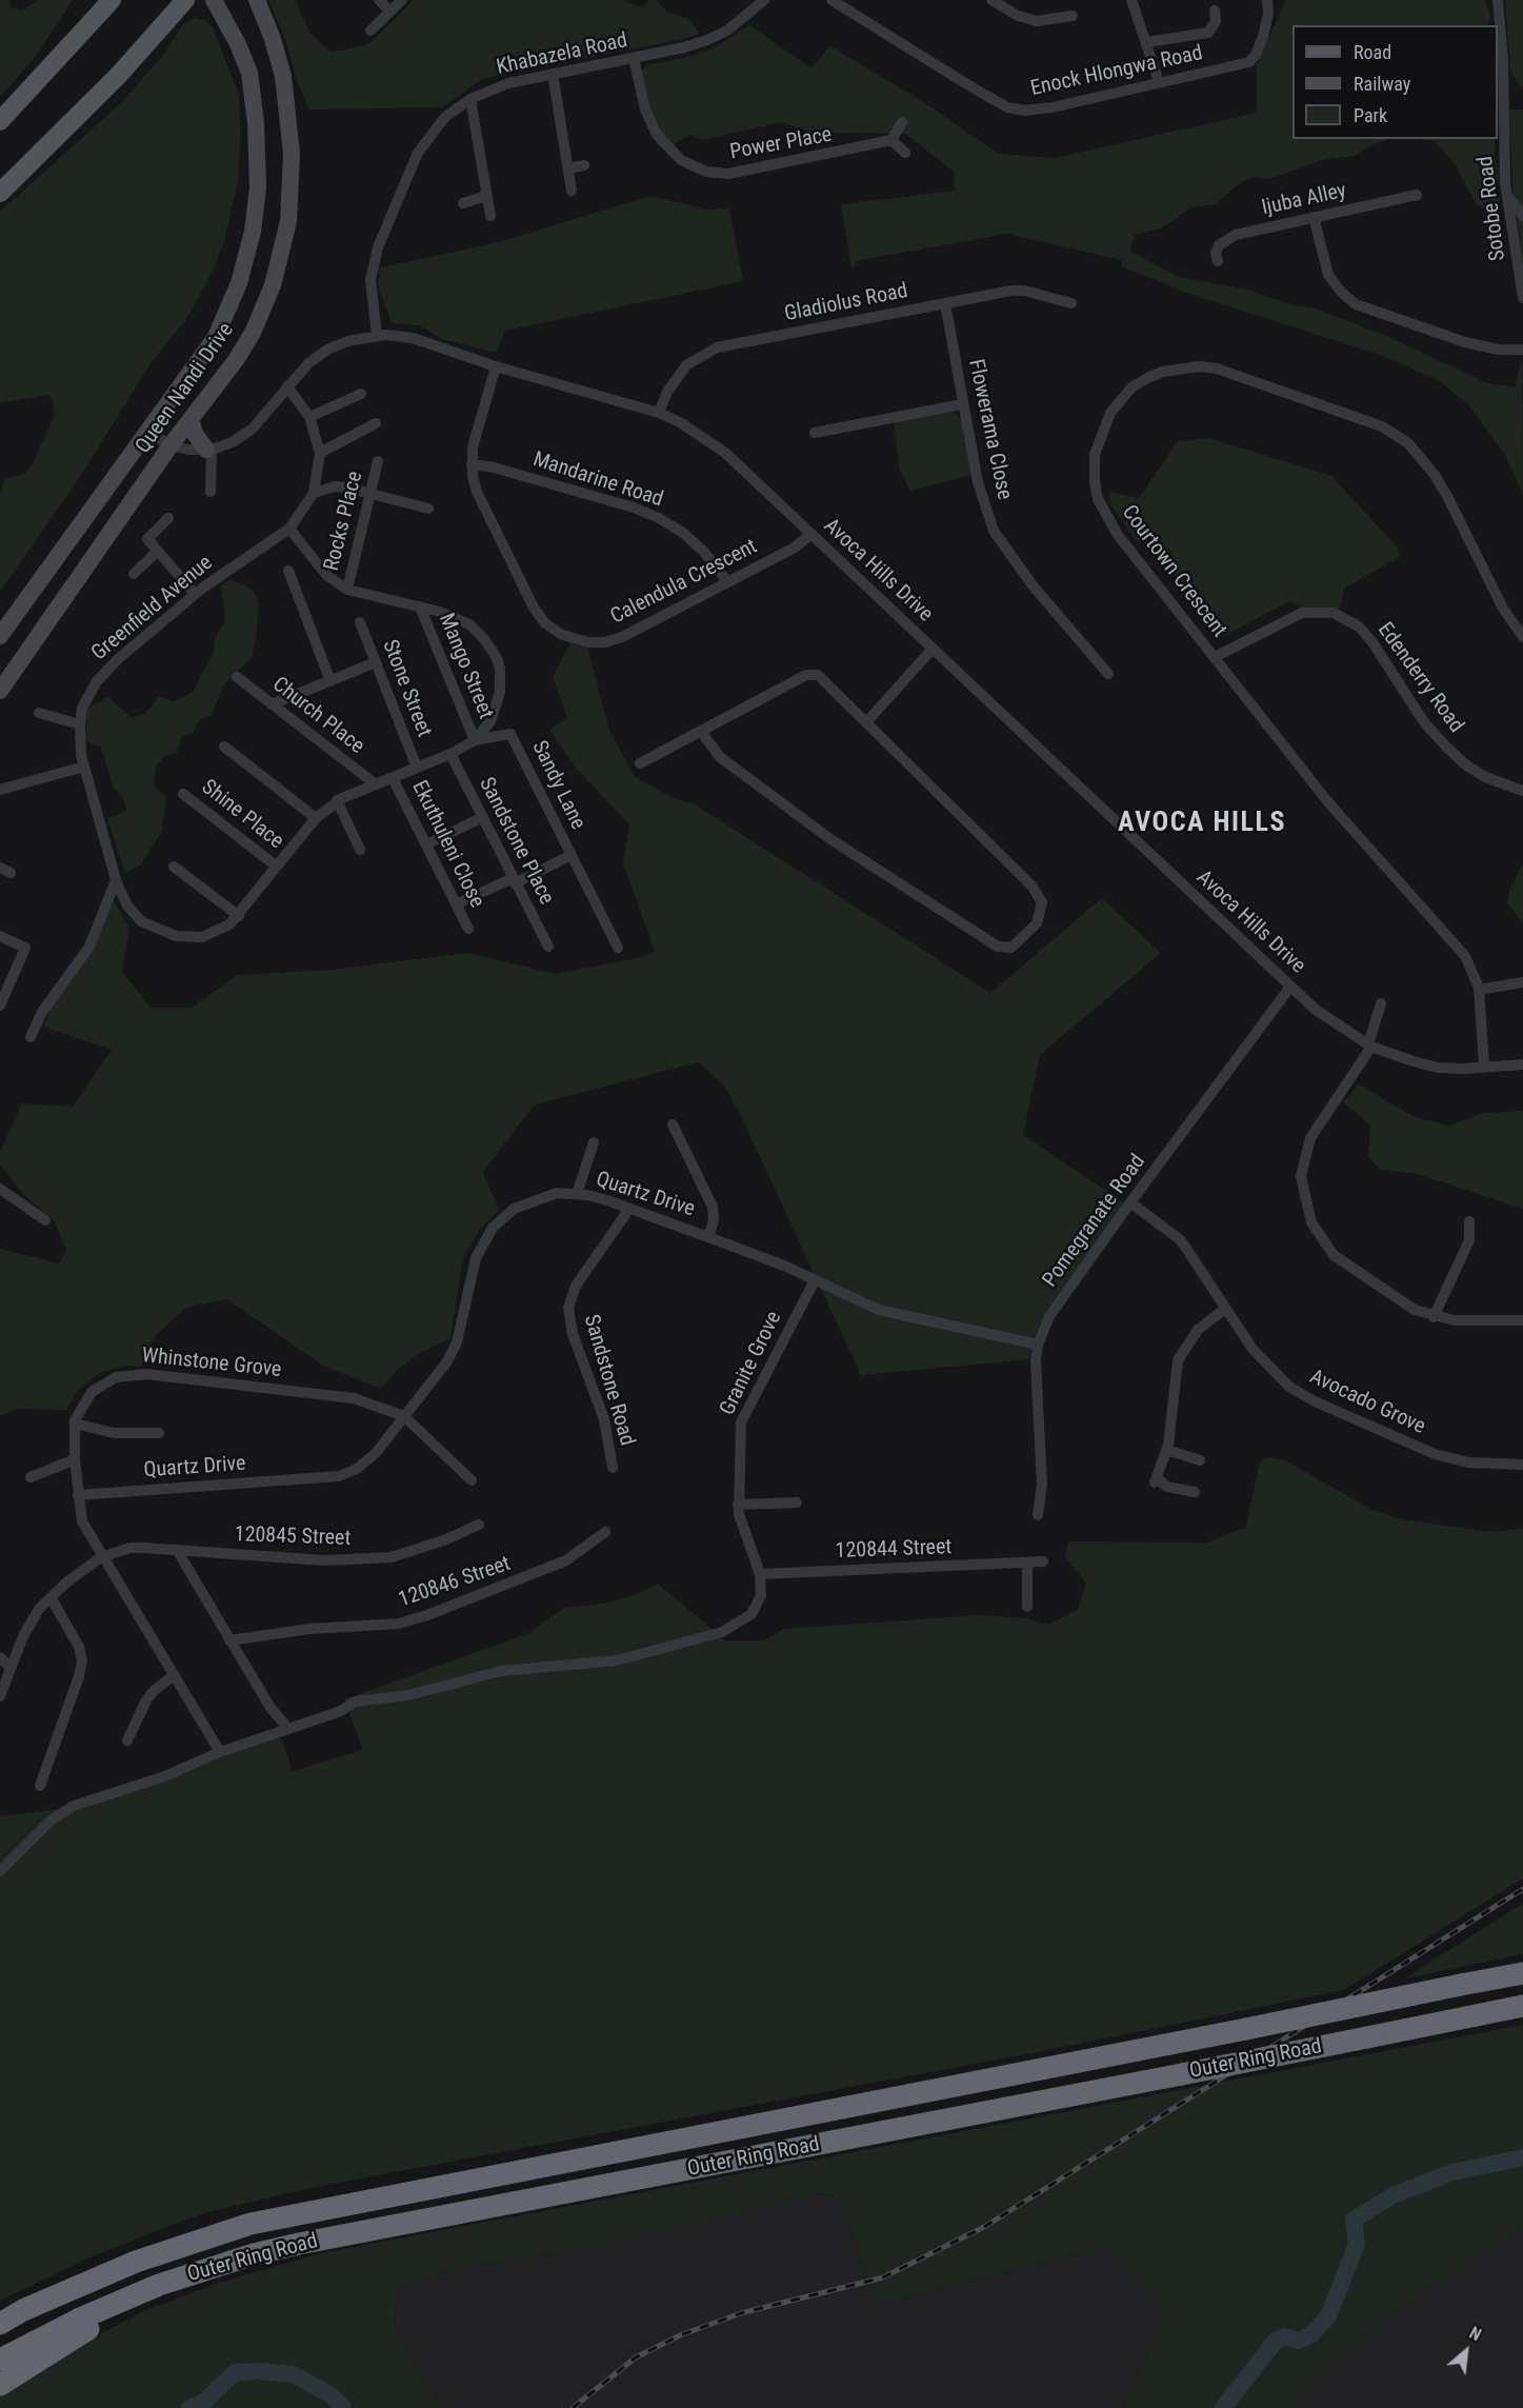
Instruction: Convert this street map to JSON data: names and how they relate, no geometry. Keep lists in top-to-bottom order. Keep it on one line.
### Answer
{"streets":{"highway":["Outer Ring Road"],"main road":["Queen Nandi Drive"],"street":["Khabazela Road","Enock Hlongwa Road","Power Place","Ijuba Alley","Sotobe Road","Gladiolus Road","Flowerama Close","Mandarine Road","Rocks Place","Avoca Hills Drive","Courtown Crescent","Calendula Crescent","Greenfield Avenue","Mango Street","Edenderry Road","Stone Street","Church Place","Sandy Lane","Shine Place","Sandstone Place","Ekuthuleni Close","Quartz Drive","Pomegranate Road","Whinstone Grove","Granite Grove","Sandstone Road","Avocado Grove","120845 Street","120844 Street","120846 Street"]},"crossings":[["Khabazela Road","Power Place"],["Khabazela Road","Avoca Hills Drive"],["Gladiolus Road","Flowerama Close"],["Gladiolus Road","Avoca Hills Drive"],["Mandarine Road","Calendula Crescent"],["Rocks Place","Greenfield Avenue"],["Avoca Hills Drive","Courtown Crescent"],["Avoca Hills Drive","Calendula Crescent"],["Avoca Hills Drive","Greenfield Avenue"],["Avoca Hills Drive","Pomegranate Road"],["Courtown Crescent","Edenderry Road"],["Greenfield Avenue","Mango Street"],["Greenfield Avenue","Stone Street"],["Greenfield Avenue","Church Place"],["Greenfield Avenue","Sandy Lane"],["Greenfield Avenue","Shine Place"],["Greenfield Avenue","Sandstone Place"],["Greenfield Avenue","Ekuthuleni Close"],["Mango Street","Sandy Lane"],["Sandy Lane","Sandstone Place"],["Sandy Lane","Ekuthuleni Close"],["Quartz Drive","Pomegranate Road"],["Quartz Drive","Whinstone Grove"],["Quartz Drive","Granite Grove"],["Quartz Drive","Sandstone Road"],["Pomegranate Road","Avocado Grove"],["Whinstone Grove","120845 Street"],["Granite Grove","120844 Street"]],"districts":["AVOCA HILLS"],"legend":["Road","Railway","Park"],"north":"top right"}
